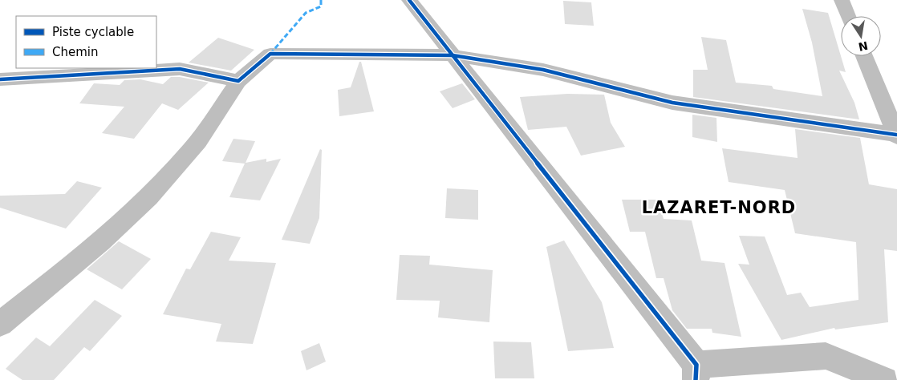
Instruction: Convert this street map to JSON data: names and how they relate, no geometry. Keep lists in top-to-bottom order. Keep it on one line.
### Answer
{"districts":["LAZARET-NORD"],"legend":["Piste cyclable","Chemin"],"north":"bottom"}
